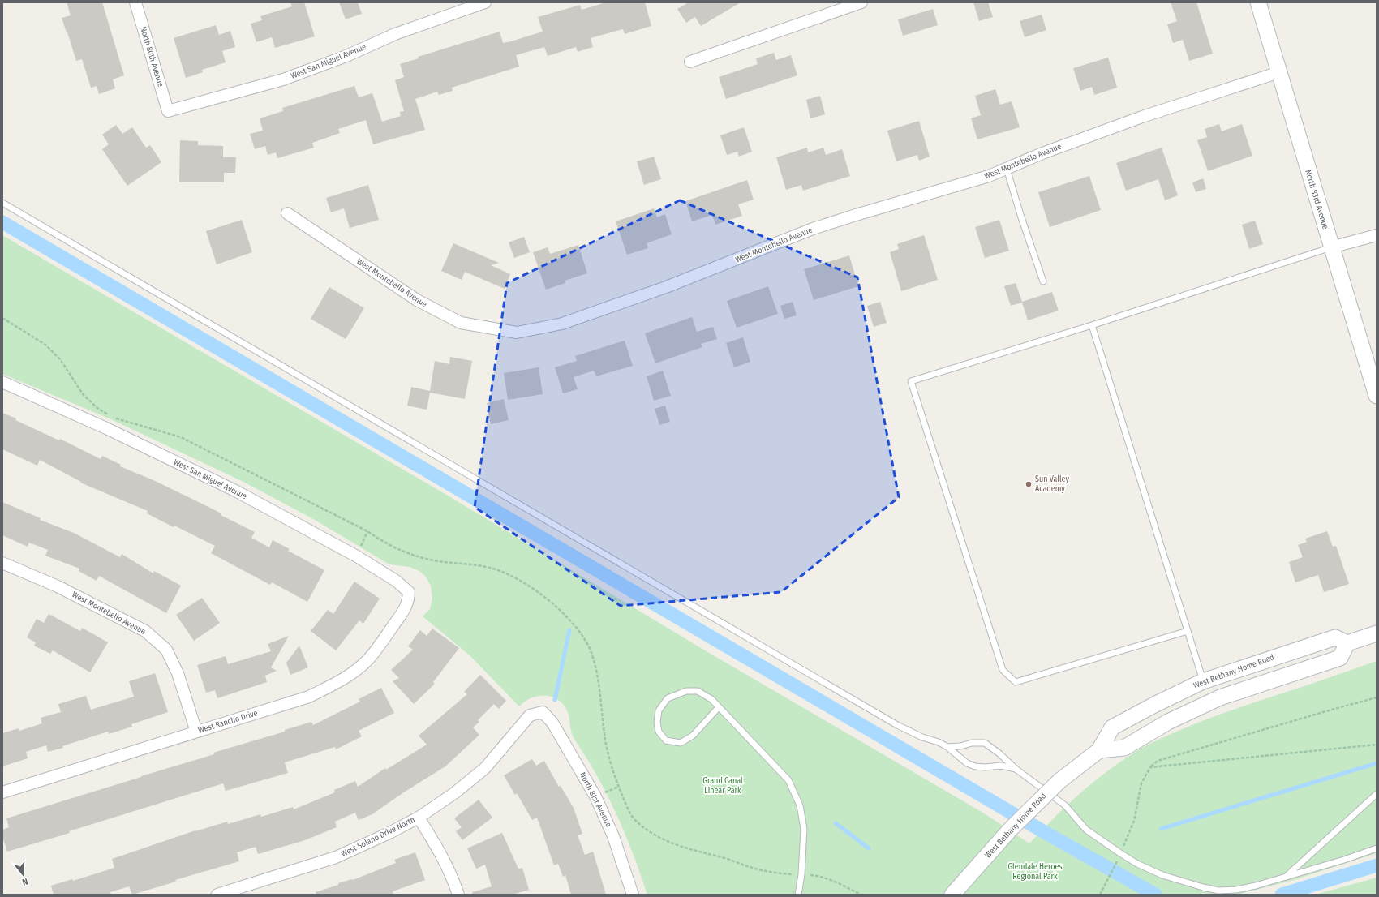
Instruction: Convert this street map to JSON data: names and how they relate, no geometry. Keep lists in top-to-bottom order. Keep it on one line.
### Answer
{"streets":{"main road":["North 83rd Avenue","West Bethany Home Road"],"street":["North 80th Avenue","West San Miguel Avenue","West Montebello Avenue","West Rancho Drive","North 81st Avenue","West Solano Drive North"]},"crossings":[["North 80th Avenue","West San Miguel Avenue"],["West San Miguel Avenue","West Rancho Drive"],["West Montebello Avenue","North 83rd Avenue"],["West Montebello Avenue","West Rancho Drive"],["North 81st Avenue","West Solano Drive North"]],"parks":["Grand Canal Linear Park","Glendale Heroes Regional Park"],"places":["Sun Valley Academy"],"north":"bottom"}
